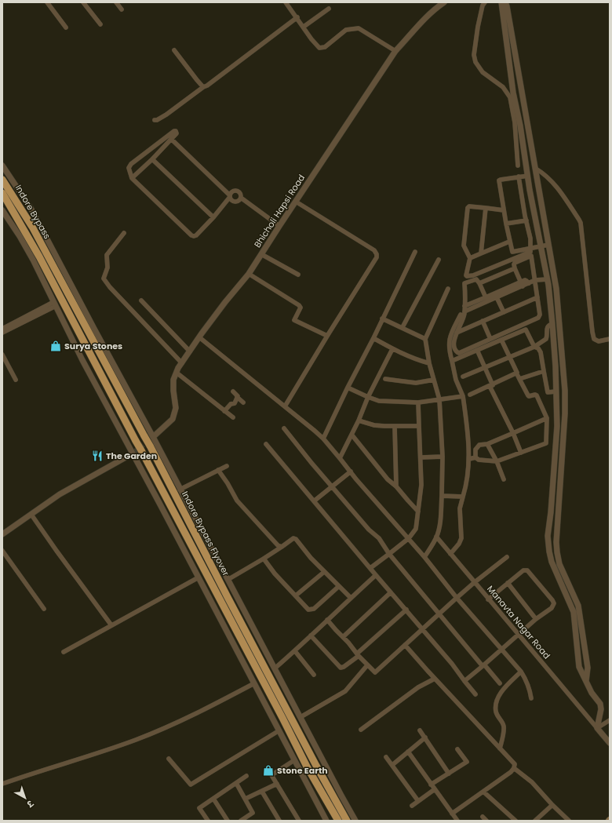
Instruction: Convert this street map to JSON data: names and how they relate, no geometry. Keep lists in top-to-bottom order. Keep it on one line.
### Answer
{"streets":{"highway":["Indore Bypass","Indore Bypass Flyover"],"street":["Bhicholi Hapsi Road","Manavta Nagar Road"]},"crossings":[["Indore Bypass","Indore Bypass Flyover"]],"places":{"shop":["Surya Stones","Stone Earth"],"restaurant":["The Garden"]},"north":"bottom right"}
